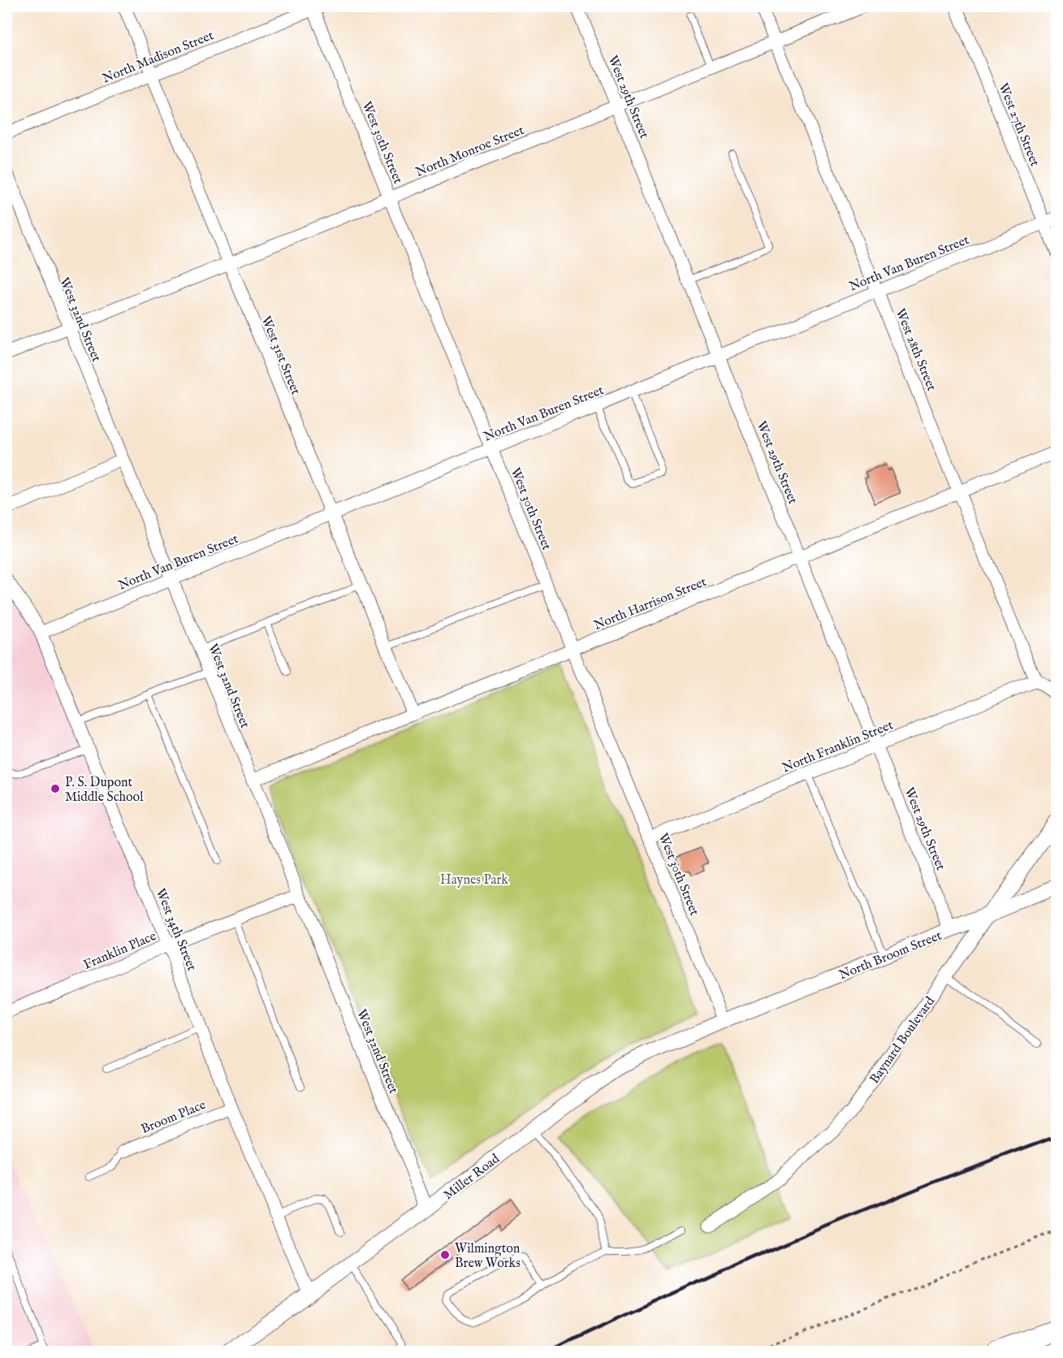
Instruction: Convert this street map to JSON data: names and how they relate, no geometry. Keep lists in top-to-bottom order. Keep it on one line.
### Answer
{"streets":{"street":["North Madison Street","West 29th Street","West 27th Street","West 30th Street","North Monroe Street","North Van Buren Street","West 32nd Street","West 28th Street","West 31st Street","North Harrison Street","North Franklin Street","West 34th Street","Franklin Place","North Broom Street","Baynard Boulevard","Broom Place","Miller Road"]},"crossings":[["North Madison Street","West 30th Street"],["North Madison Street","West 31st Street"],["West 29th Street","North Monroe Street"],["West 29th Street","North Van Buren Street"],["West 29th Street","North Harrison Street"],["West 29th Street","North Franklin Street"],["West 29th Street","North Broom Street"],["West 27th Street","North Van Buren Street"],["West 30th Street","North Monroe Street"],["West 30th Street","North Van Buren Street"],["West 30th Street","North Harrison Street"],["West 30th Street","North Franklin Street"],["West 30th Street","North Broom Street"],["West 30th Street","Miller Road"],["North Monroe Street","West 32nd Street"],["North Monroe Street","West 28th Street"],["North Monroe Street","West 31st Street"],["North Van Buren Street","West 32nd Street"],["North Van Buren Street","West 28th Street"],["North Van Buren Street","West 31st Street"],["North Van Buren Street","West 34th Street"],["West 32nd Street","North Harrison Street"],["West 32nd Street","Franklin Place"],["West 32nd Street","Miller Road"],["West 28th Street","North Harrison Street"],["West 28th Street","North Franklin Street"],["West 31st Street","North Harrison Street"],["West 34th Street","Franklin Place"],["West 34th Street","Broom Place"],["West 34th Street","Miller Road"],["North Broom Street","Baynard Boulevard"],["North Broom Street","Miller Road"]],"parks":["Haynes Park"],"places":["P. S. Dupont Middle School","Wilmington Brew Works"]}
